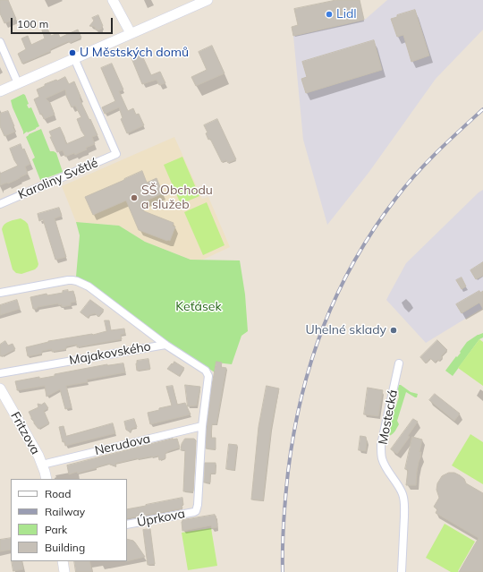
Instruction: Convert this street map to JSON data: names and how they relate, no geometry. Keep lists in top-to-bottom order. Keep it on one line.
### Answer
{"streets":{"main road":["Fritzova"],"street":["Karoliny Světlé","Majakovského","Mostecká","Nerudova","Úprkova"]},"crossings":[["Majakovského","Nerudova"],["Majakovského","Úprkova"],["Fritzova","Nerudova"],["Nerudova","Úprkova"]],"parks":["Keťásek"],"places":["Lidl","U Městských domů","SŠ Obchodu a služeb","Uhelné sklady"],"legend":["Road","Railway","Park","Building"],"scale_bar":"100 m"}
